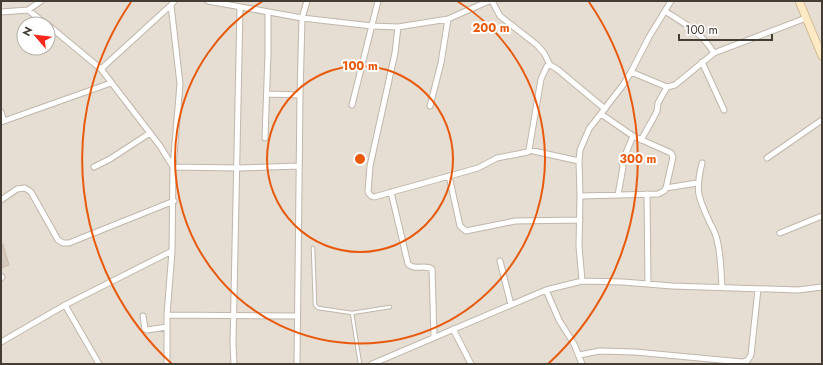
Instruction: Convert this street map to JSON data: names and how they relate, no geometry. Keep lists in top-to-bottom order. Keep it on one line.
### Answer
{"scale_bar":"100 m","north":"top left","rings":["200 m","100 m","300 m"]}
